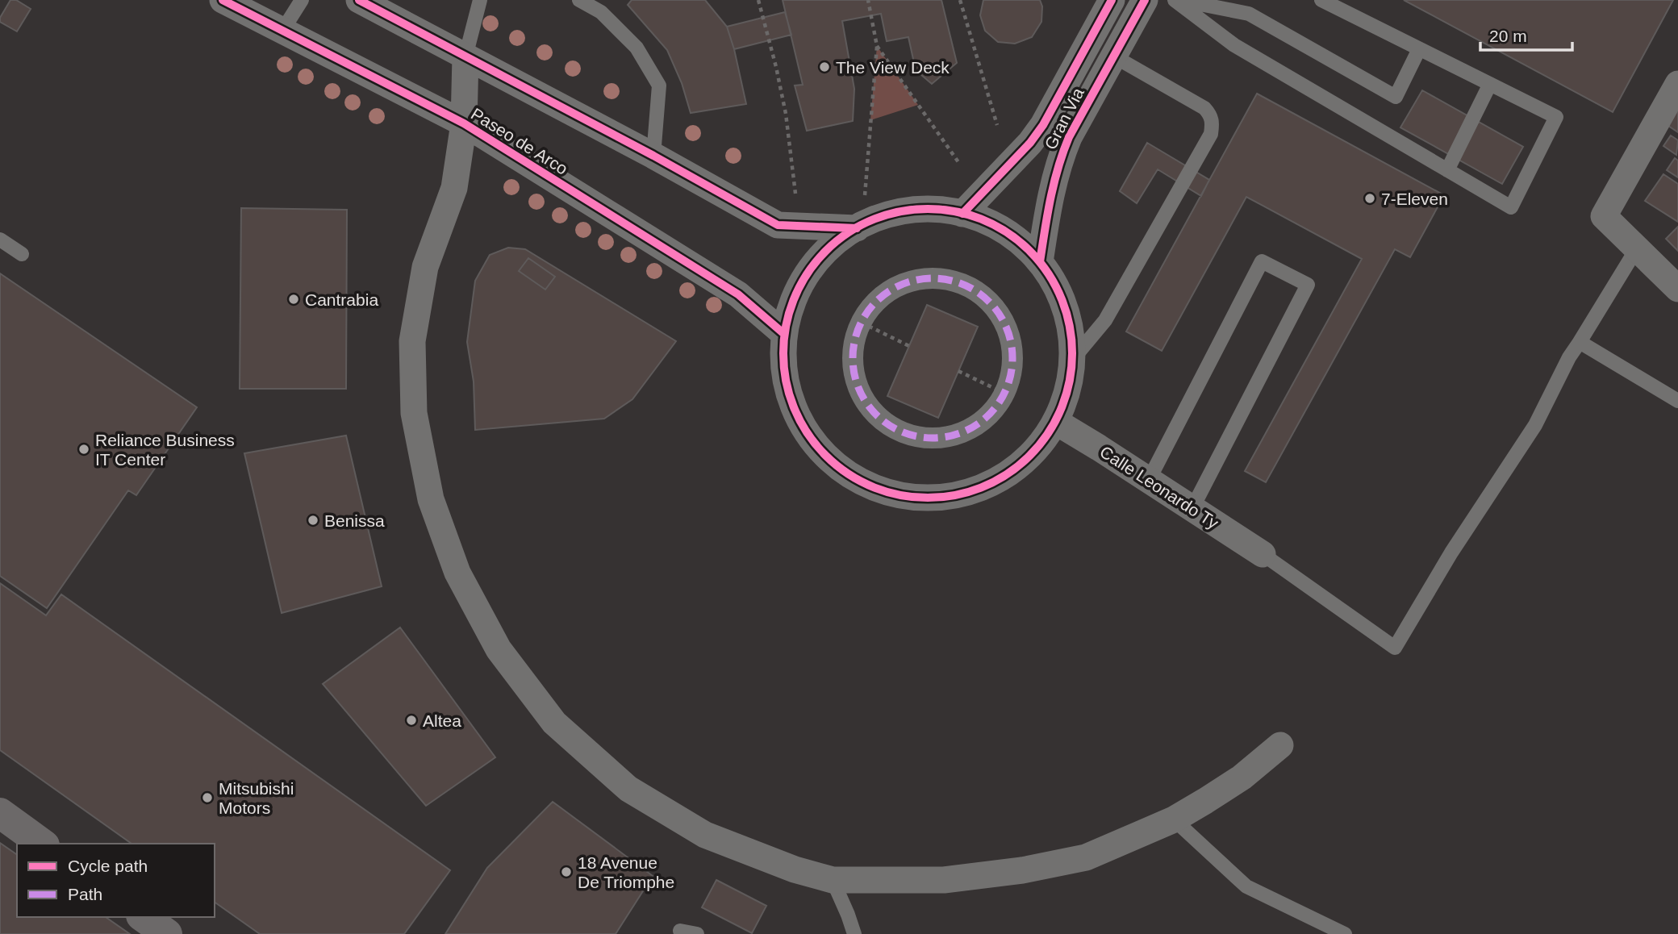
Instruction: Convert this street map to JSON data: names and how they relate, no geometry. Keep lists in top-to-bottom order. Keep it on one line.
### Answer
{"streets":{"street":["Gran Via","Paseo de Arco","Calle Leonardo Ty"]},"places":["The View Deck","7-Eleven","Cantrabia","Reliance Business IT Center","Benissa","Altea","Mitsubishi Motors","18 Avenue De Triomphe"],"legend":["Cycle path","Path"],"scale_bar":"20 m"}
